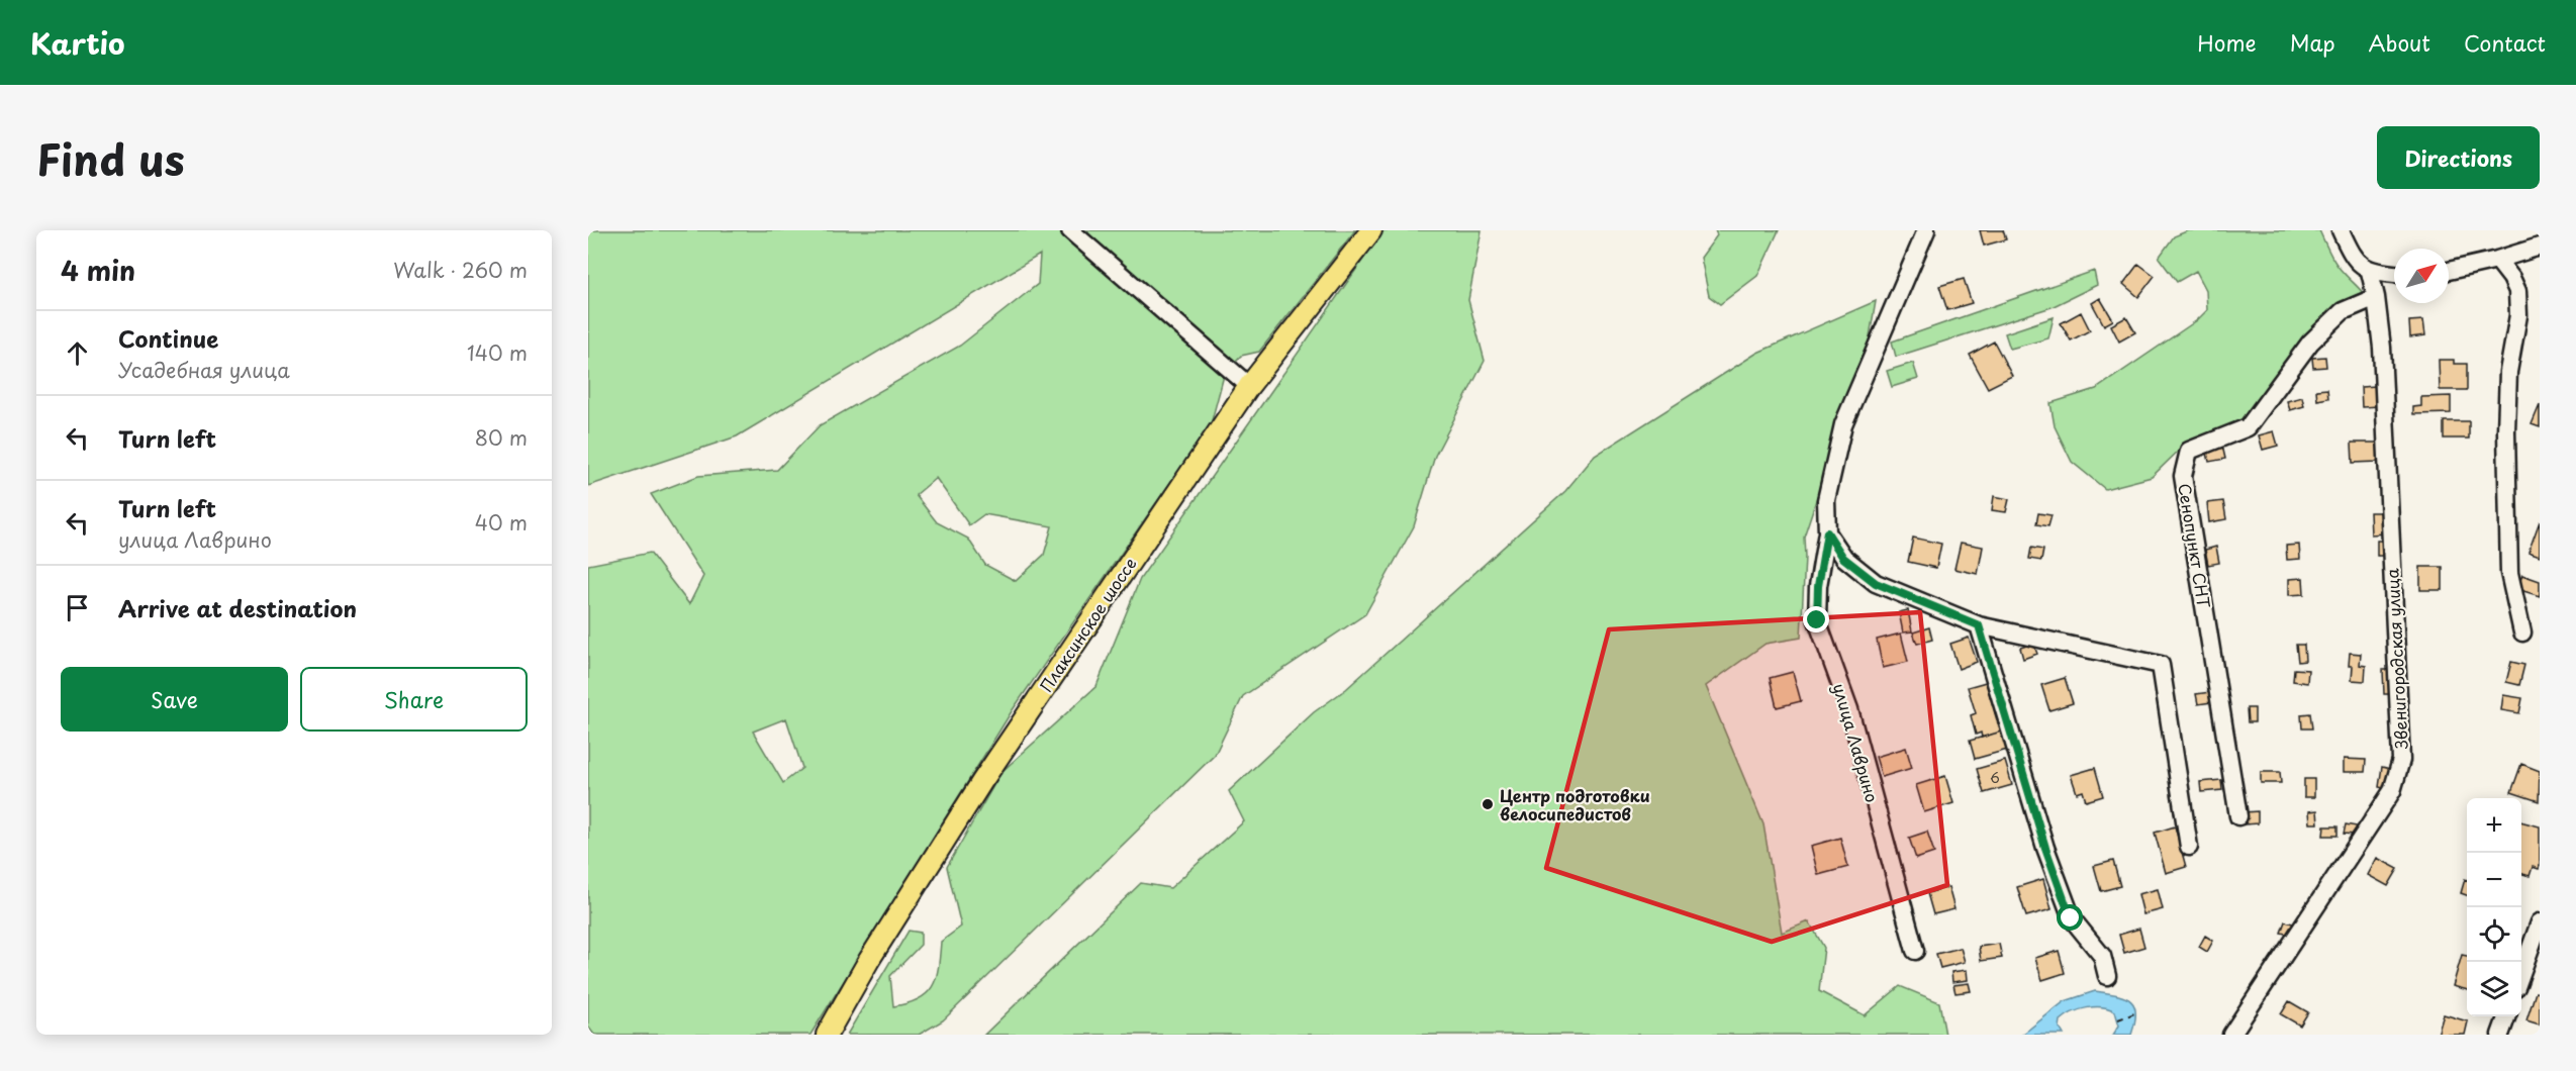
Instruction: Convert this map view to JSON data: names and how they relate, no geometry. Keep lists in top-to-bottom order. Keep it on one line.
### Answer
{"streets":{"main road":["Плаксинское шоссе"],"street":["Сенопункт СНТ","Звенигородская улица","улица Лаврино"]},"crossings":[["Сенопункт СНТ","Звенигородская улица"]],"places":["Центр подготовки велосипедистов"],"house_numbers":["6"],"north":"top right","page":{"header":"Kartio","nav":["Home","Map","About","Contact"],"title":"Find us","buttons":["Directions",["Save","Share"]],"heading":["4 min","Walk · 260 m"],"list":[["Continue","Усадебная улица","140 m"],["Turn left","80 m"],["Turn left","улица Лаврино","40 m"],"Arrive at destination"],"map_buttons":["+","−"]}}
